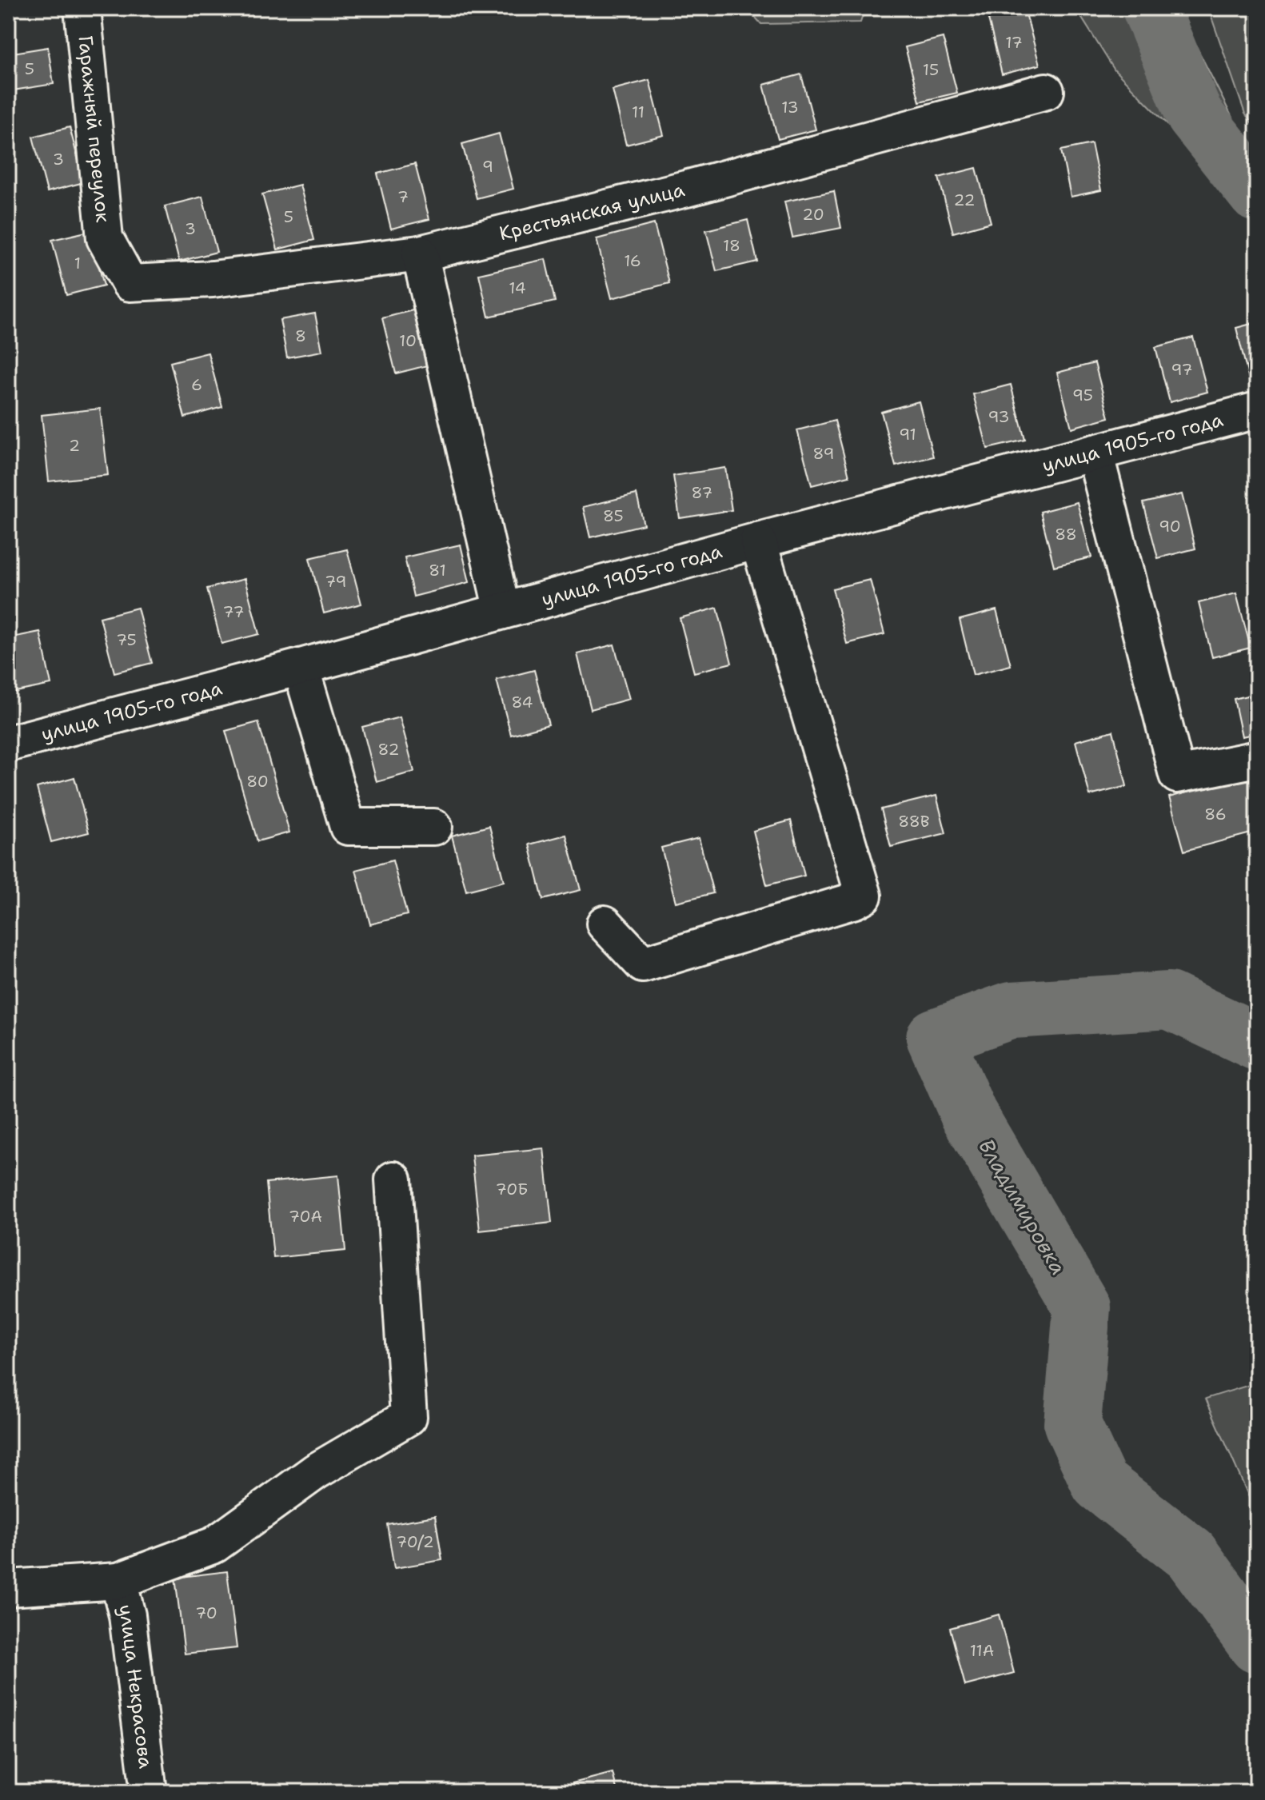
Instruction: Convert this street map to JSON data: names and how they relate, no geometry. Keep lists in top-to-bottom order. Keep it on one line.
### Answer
{"streets":{"street":["Гаражный переулок","Крестьянская улица","улица 1905-го года","улица Некрасова"]},"crossings":[["Гаражный переулок","Крестьянская улица"]],"water":["Владимировка"],"house_numbers":["17","5","15","13","11","3","9","7","22","20","5","3","18","16","1","14","8","10","97","6","95","93","91","2","89","87","85","90","88","81","79","77","75","84","82","80","86","88В","70Б","70А","70/2","70","11А"]}
